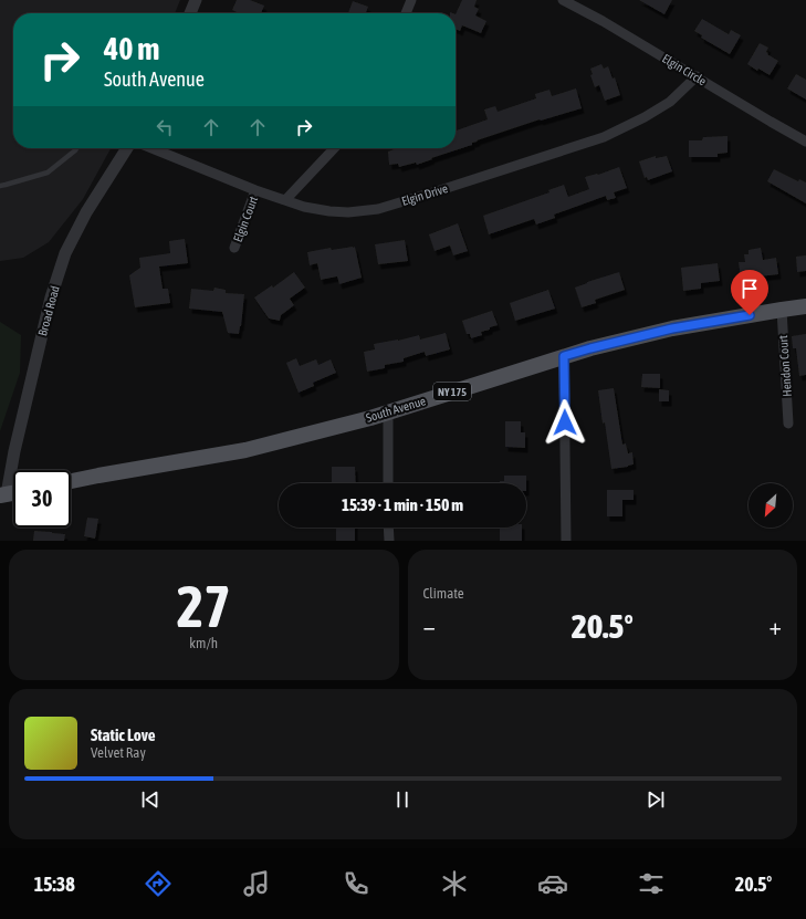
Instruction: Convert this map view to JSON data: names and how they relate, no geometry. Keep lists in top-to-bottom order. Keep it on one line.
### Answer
{"streets":{"main road":["NY 175","South Avenue"],"street":["Elgin Circle","Elgin Drive","Elgin Court","Broad Road","Hendon Court"]},"crossings":[["Elgin Circle","Elgin Drive"],["Elgin Drive","Elgin Court"],["Hendon Court","South Avenue"]],"north":"bottom left","page":{"turn":["40 m","South Avenue"],"limit":"30","trip":"15:39 · 1 min · 150 m","tile":[["27","km/h"],"Climate"],"heat":["−","20.5°","+"],"song":["Static Love","Velvet Ray"],"tabs":["15:38","20.5°"]}}
